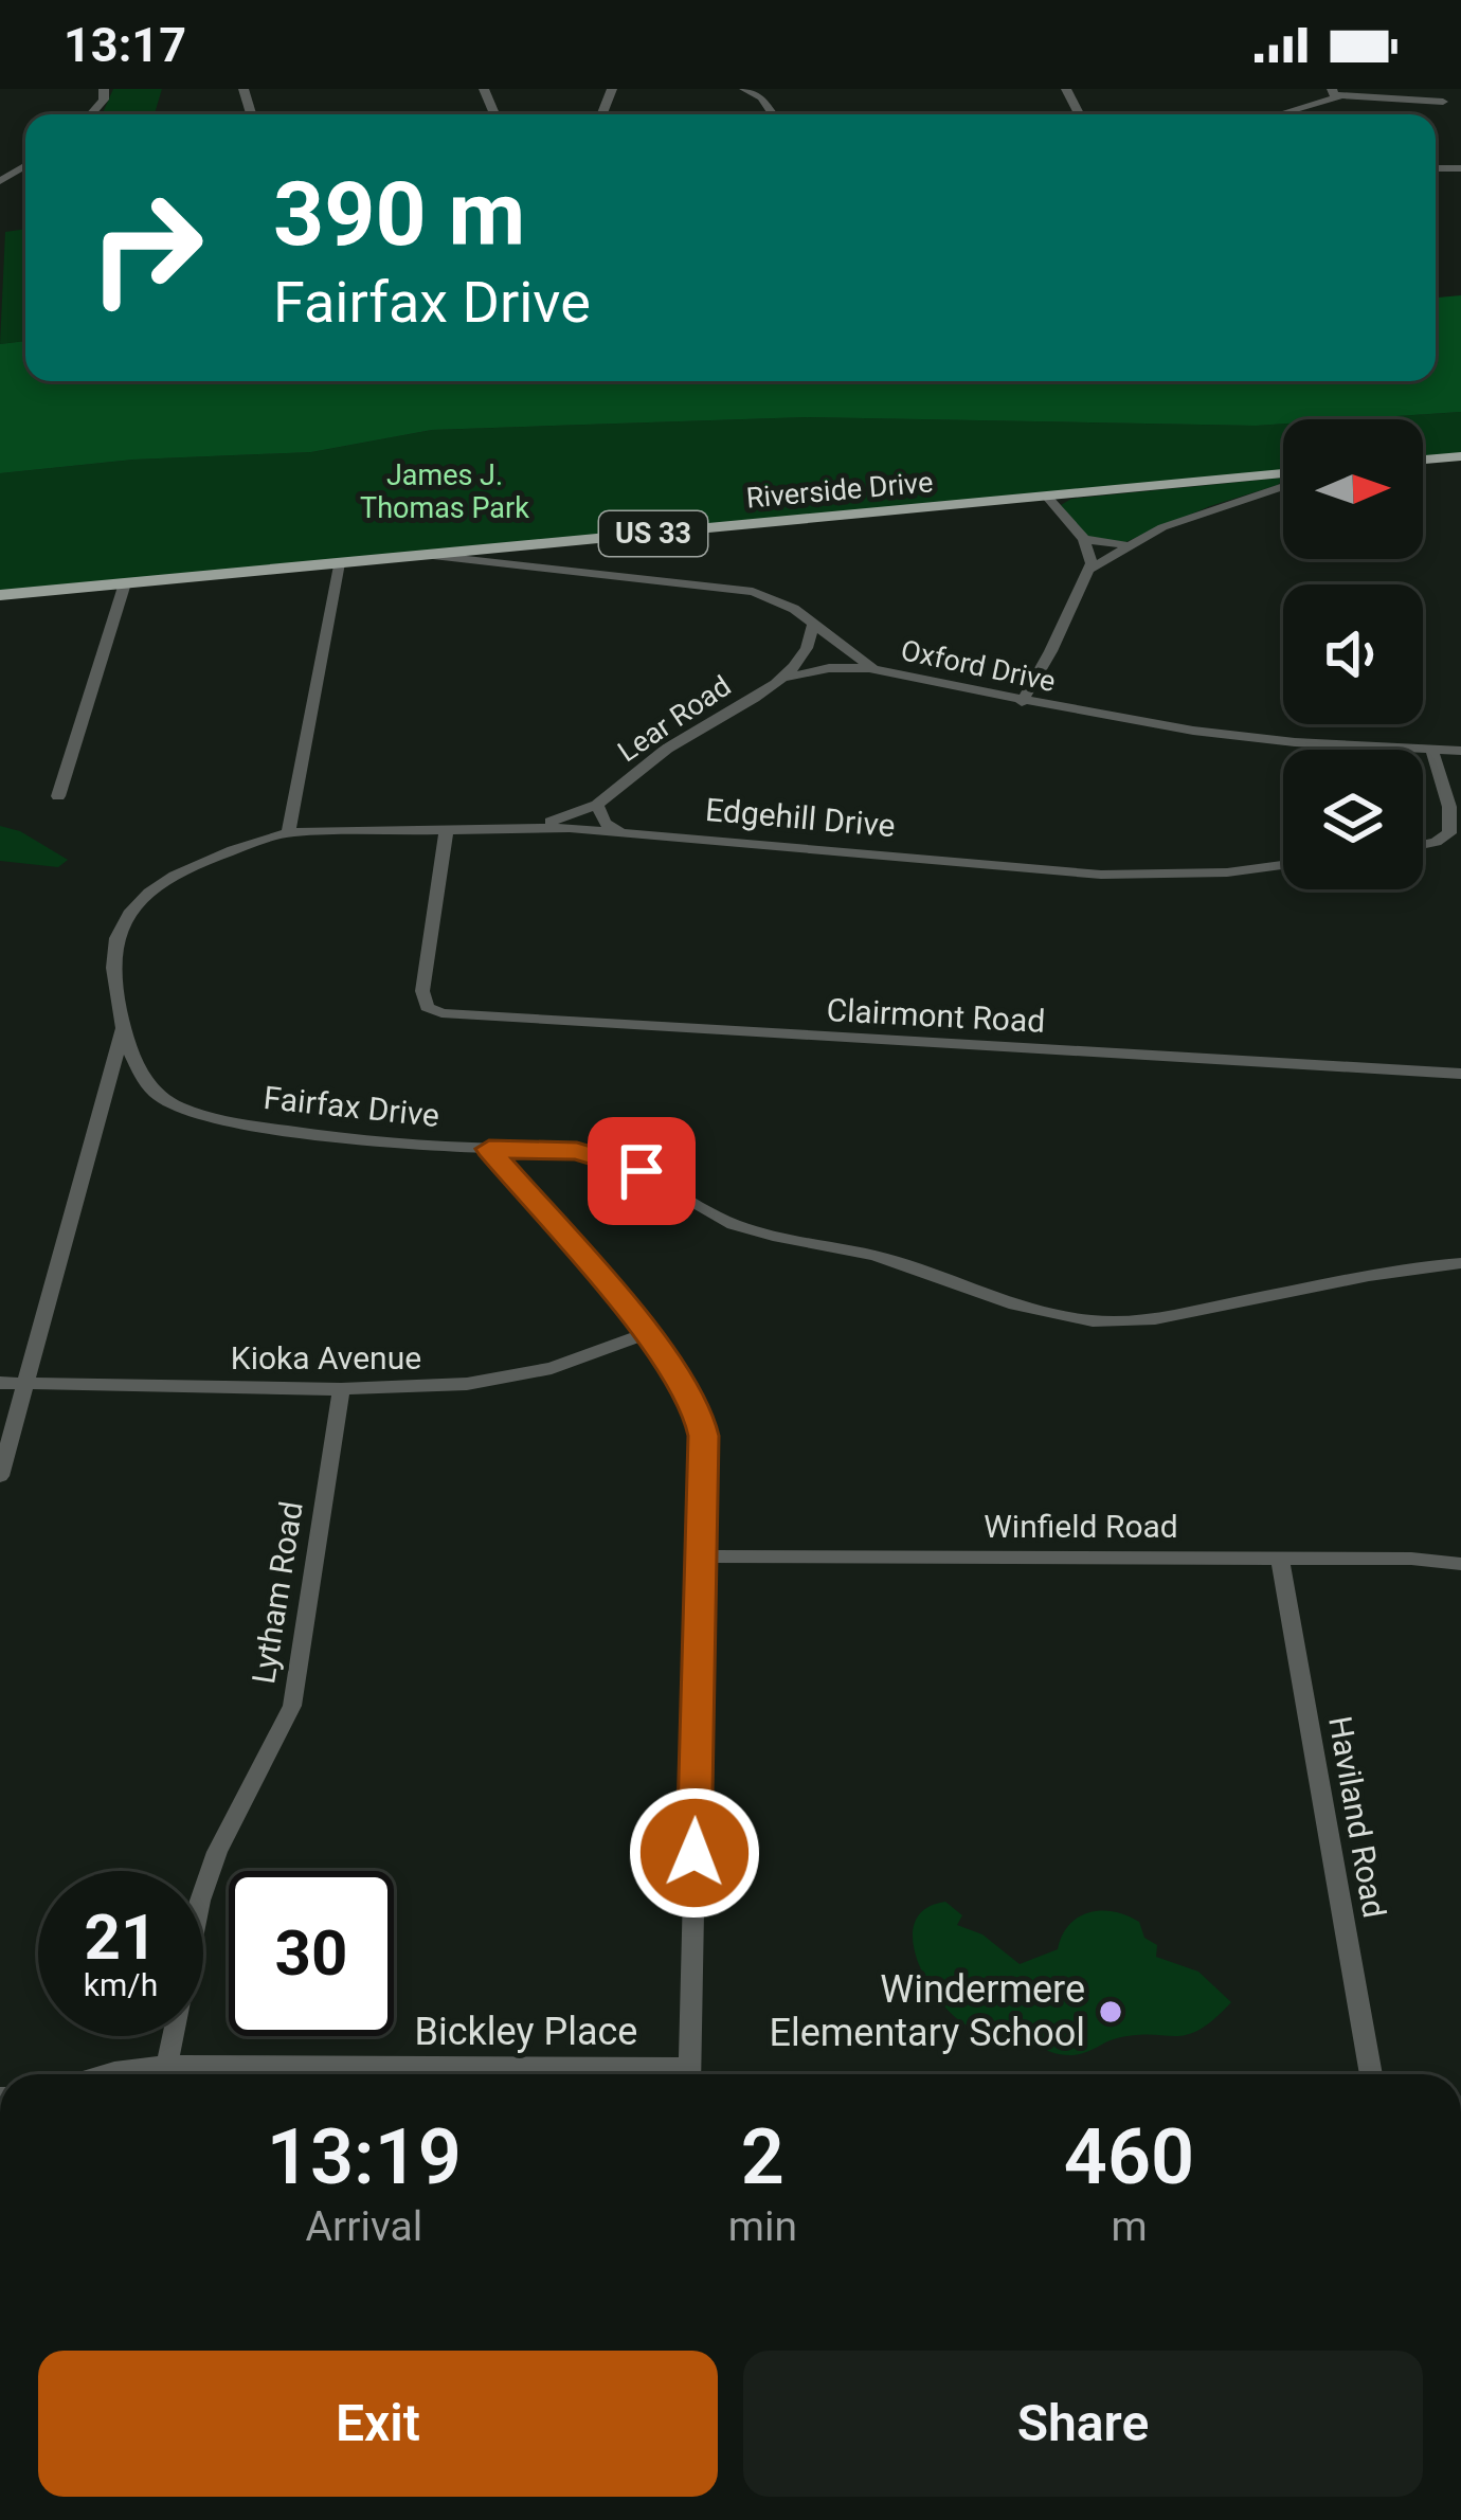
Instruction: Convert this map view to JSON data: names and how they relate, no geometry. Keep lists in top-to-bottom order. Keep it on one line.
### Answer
{"streets":{"main road":["Riverside Drive","US 33"],"street":["Oxford Drive","Lear Road","Edgehill Drive","Clairmont Road","Fairfax Drive","Kioka Avenue","Winfield Road","Lytham Road","Haviland Road","Bickley Place"]},"crossings":[["Riverside Drive","Oxford Drive"],["Oxford Drive","Lear Road"],["Lear Road","Edgehill Drive"],["Edgehill Drive","Clairmont Road"],["Edgehill Drive","Fairfax Drive"],["Kioka Avenue","Lytham Road"],["Winfield Road","Haviland Road"]],"parks":["James J. Thomas Park"],"places":["Windermere Elementary School"],"north":"right","page":{"status":"13:17","turn":["390 m","Fairfax Drive"],"speed":"21 km/h","limit":"30","eta":["13:19","Arrival","2","min","460","m"],"buttons":["Exit","Share"]}}
